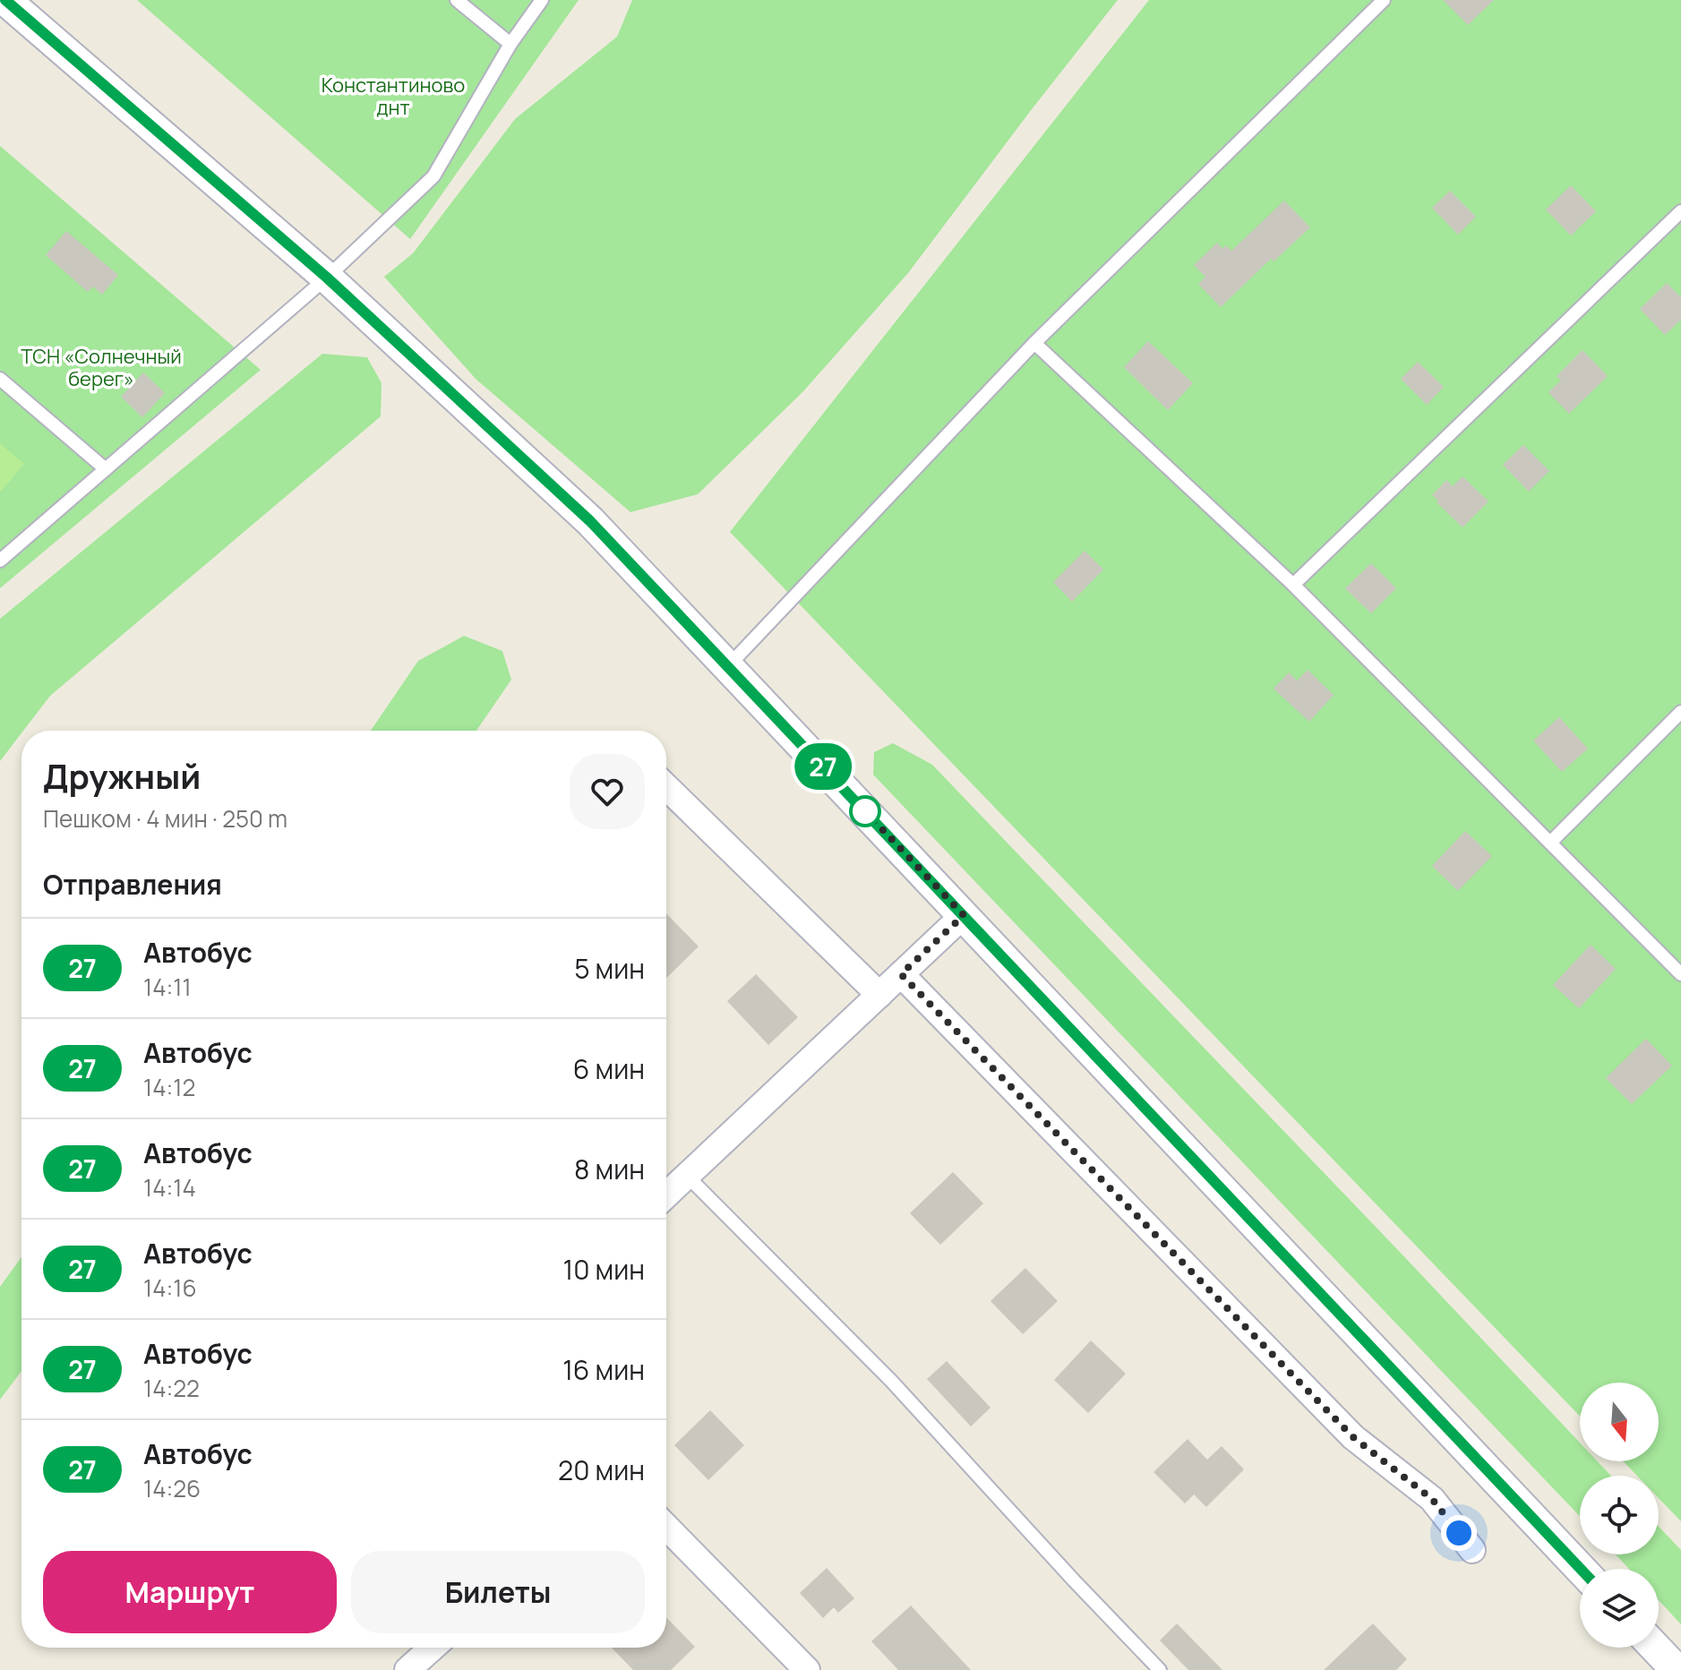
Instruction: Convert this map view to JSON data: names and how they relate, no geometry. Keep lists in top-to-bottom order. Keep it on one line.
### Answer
{"parks":["Константиново днт","ТСН «Солнечный берег»"],"lines":["bus line 27"],"north":"bottom","page":{"on_map":"27","heading":[["Дружный","Пешком · 4 мин · 250 m"],"Отправления"],"list":[{"mark":"27","name":"Автобус","note":"14:11","value":"5 мин"},{"mark":"27","name":"Автобус","note":"14:12","value":"6 мин"},{"mark":"27","name":"Автобус","note":"14:14","value":"8 мин"},{"mark":"27","name":"Автобус","note":"14:16","value":"10 мин"},{"mark":"27","name":"Автобус","note":"14:22","value":"16 мин"},{"mark":"27","name":"Автобус","note":"14:26","value":"20 мин"}],"buttons":["Маршрут","Билеты"]}}
